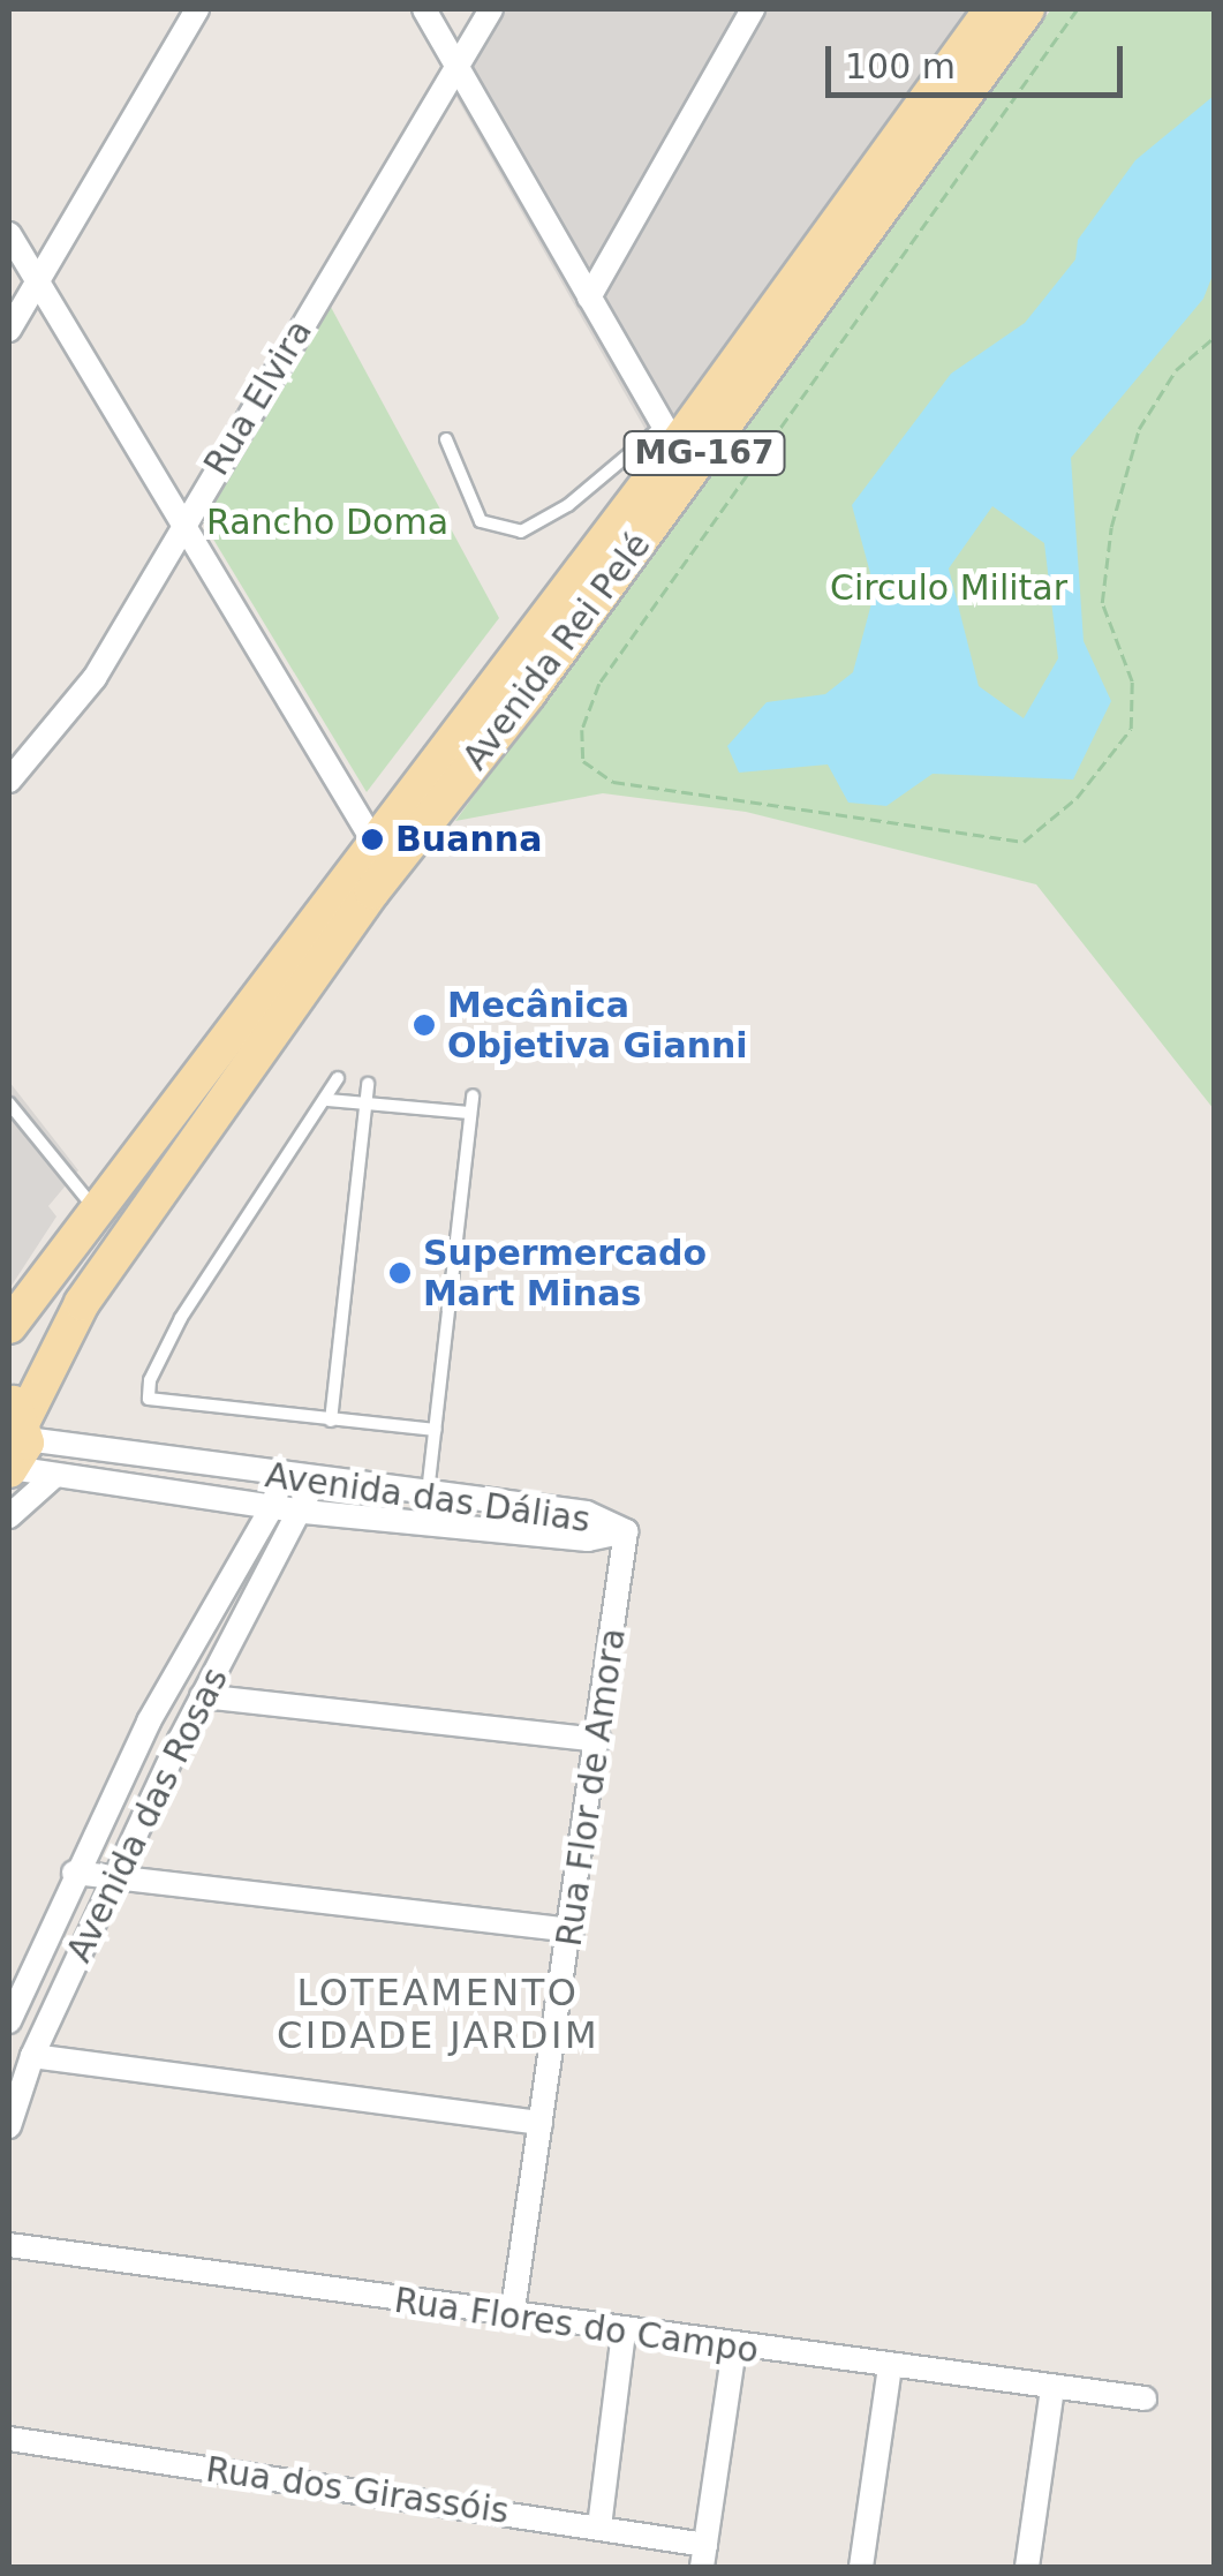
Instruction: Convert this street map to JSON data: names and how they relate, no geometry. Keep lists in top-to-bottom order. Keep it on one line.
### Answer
{"streets":{"main road":["MG-167","Avenida Rei Pelé"],"street":["Rua Elvira","Avenida das Dálias","Rua Flor de Amora","Avenida das Rosas","Rua Flores do Campo","Rua dos Girassóis"]},"crossings":[["Avenida Rei Pelé","Avenida das Dálias"],["Avenida das Dálias","Rua Flor de Amora"],["Avenida das Dálias","Avenida das Rosas"],["Rua Flor de Amora","Rua Flores do Campo"]],"districts":["LOTEAMENTO CIDADE JARDIM"],"parks":["Rancho Doma","Circulo Militar"],"places":["Buanna","Mecânica Objetiva Gianni","Supermercado Mart Minas"],"scale_bar":"100 m"}
